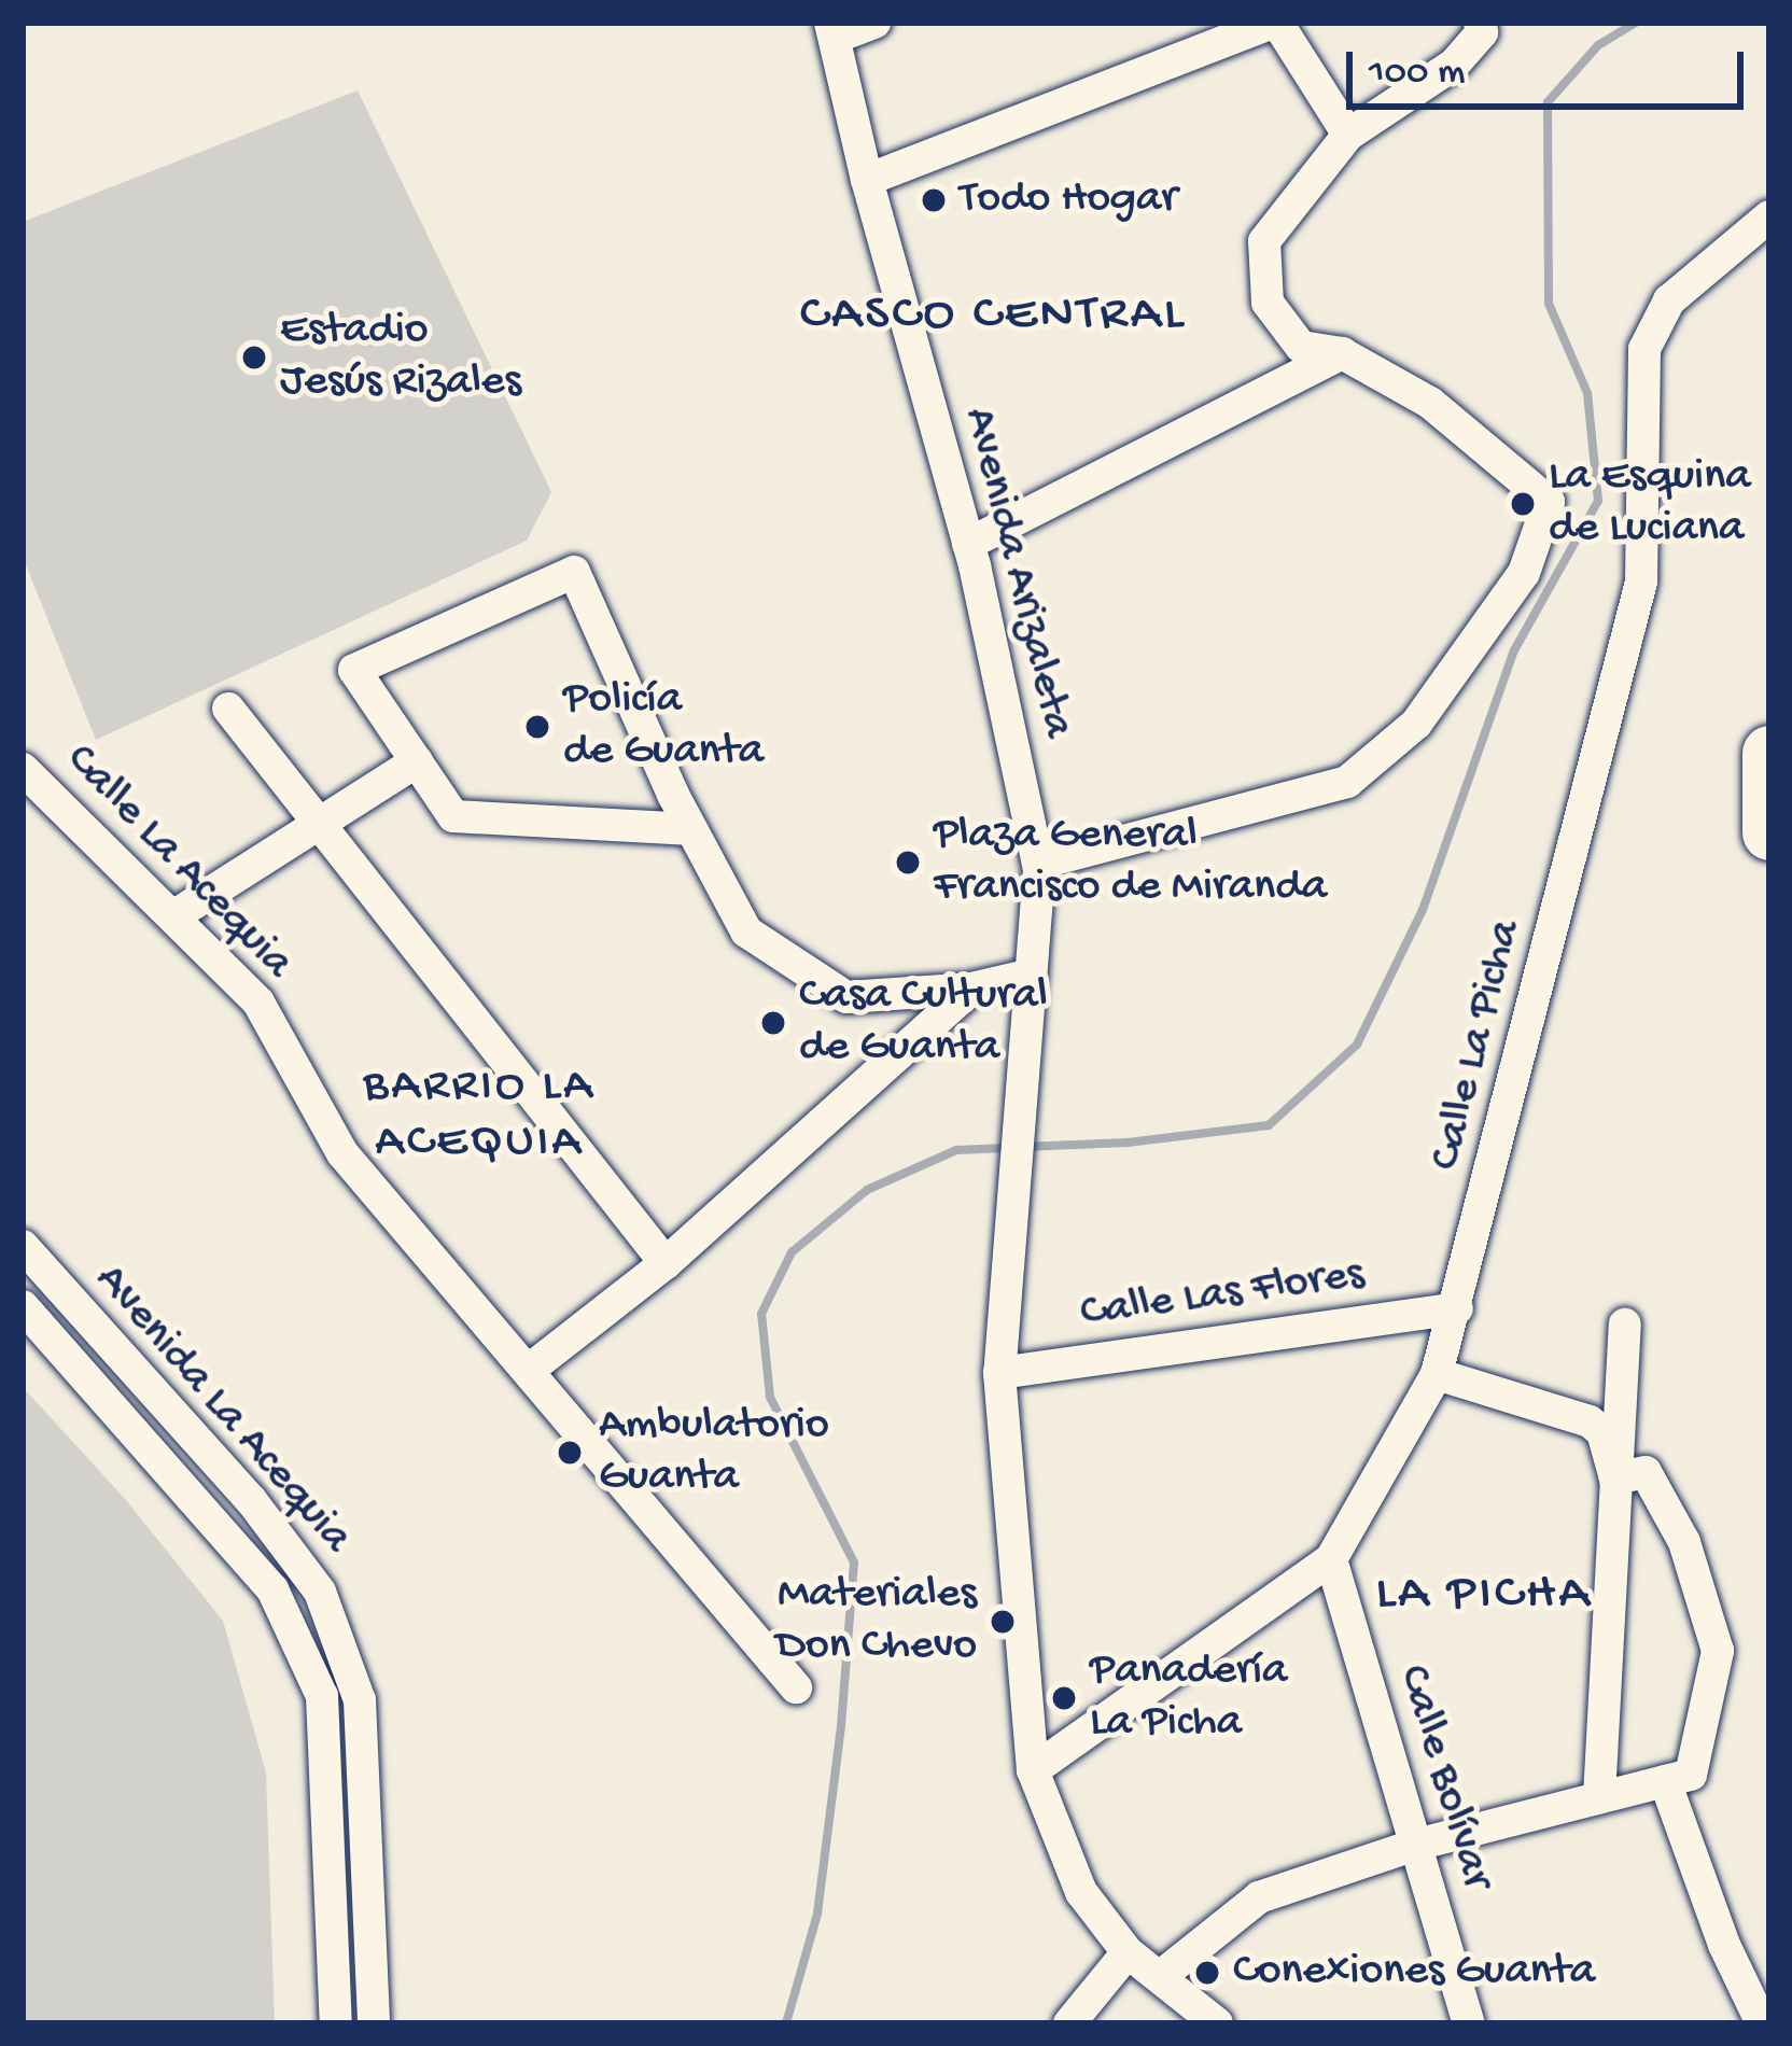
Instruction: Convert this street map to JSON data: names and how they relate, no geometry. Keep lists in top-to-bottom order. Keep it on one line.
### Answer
{"streets":{"street":["Avenida Arizaleta","Calle La Acequia","Calle La Picha","Calle Las Flores","Avenida La Acequia","Calle Bolívar"]},"crossings":[["Avenida Arizaleta","Calle Las Flores"],["Calle La Picha","Calle Las Flores"],["Calle La Picha","Calle Bolívar"]],"districts":["CASCO CENTRAL","BARRIO LA ACEQUIA","LA PICHA"],"places":["Todo Hogar","Estadio Jesús Rizales","La Esquina de Luciana","Policía de Guanta","Plaza General Francisco de Miranda","Casa Cultural de Guanta","Ambulatorio Guanta","Materiales Don Chevo","Panadería La Picha","Conexiones Guanta"],"scale_bar":"100 m"}
